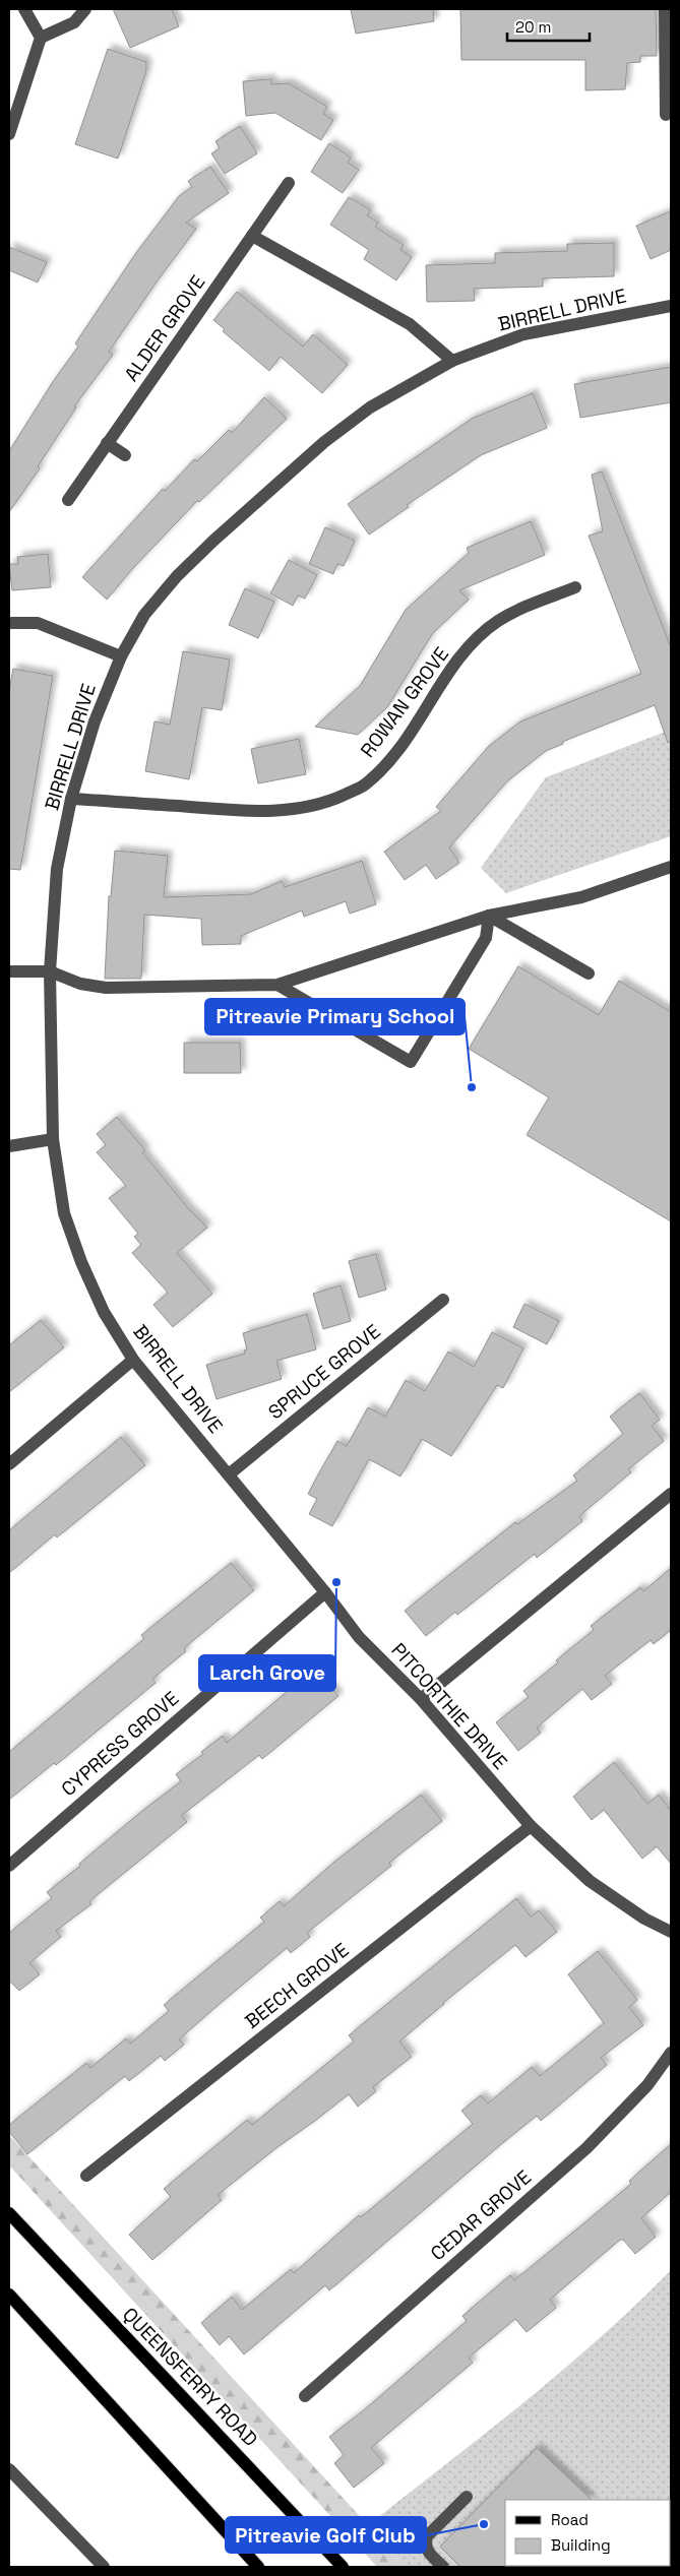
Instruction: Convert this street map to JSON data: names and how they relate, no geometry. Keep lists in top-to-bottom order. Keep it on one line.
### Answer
{"streets":{"main road":["QUEENSFERRY ROAD"],"street":["BIRRELL DRIVE","ALDER GROVE","ROWAN GROVE","SPRUCE GROVE","PITCORTHIE DRIVE","CYPRESS GROVE","BEECH GROVE","CEDAR GROVE"]},"crossings":[["BIRRELL DRIVE","ROWAN GROVE"],["BIRRELL DRIVE","SPRUCE GROVE"],["BIRRELL DRIVE","PITCORTHIE DRIVE"],["SPRUCE GROVE","PITCORTHIE DRIVE"],["PITCORTHIE DRIVE","CYPRESS GROVE"],["PITCORTHIE DRIVE","BEECH GROVE"]],"places":["Pitreavie Primary School","Larch Grove","Pitreavie Golf Club"],"legend":["Road","Building"],"scale_bar":"20 m"}
